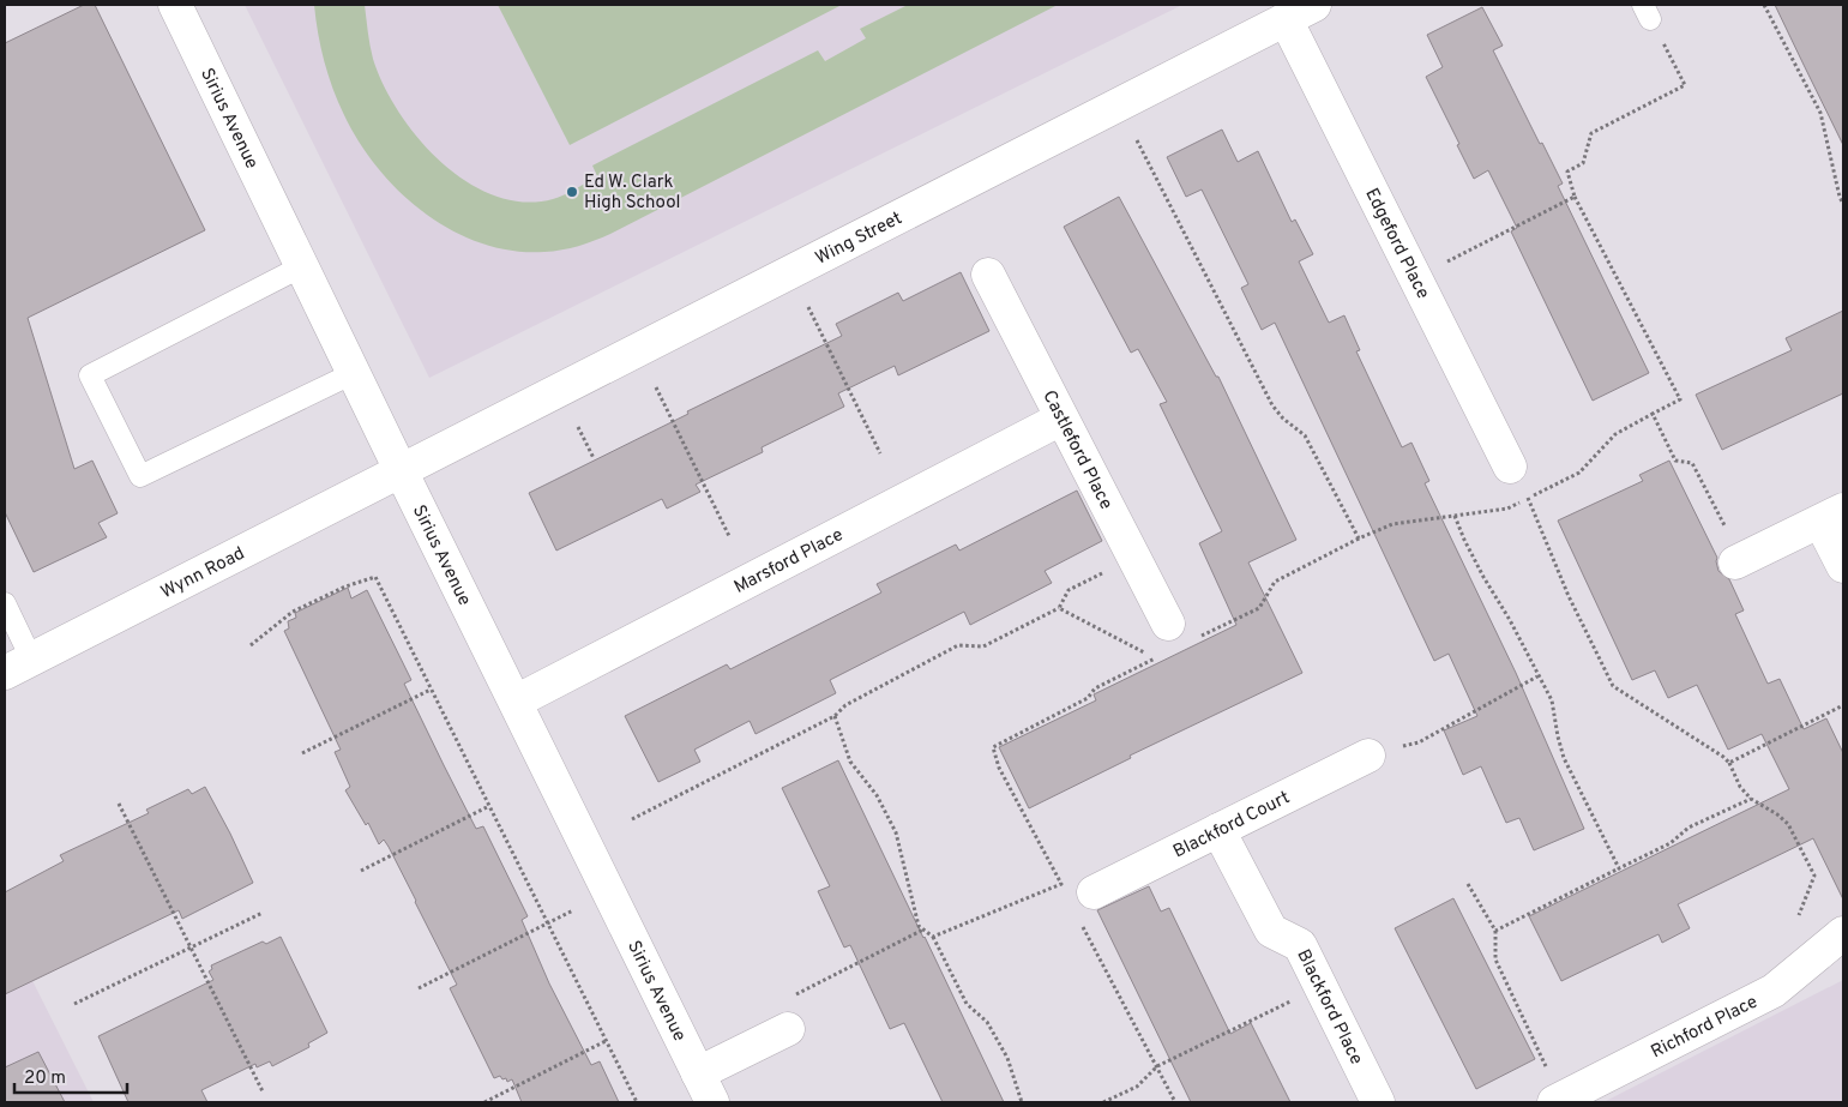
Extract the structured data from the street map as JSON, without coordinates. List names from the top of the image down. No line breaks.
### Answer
{"streets":{"street":["Sirius Avenue","Wing Street","Edgeford Place","Castleford Place","Marsford Place","Wynn Road","Blackford Court","Blackford Place","Richford Place"]},"crossings":[["Sirius Avenue","Wing Street"],["Sirius Avenue","Marsford Place"],["Sirius Avenue","Wynn Road"],["Wing Street","Edgeford Place"],["Wing Street","Wynn Road"],["Castleford Place","Marsford Place"],["Blackford Court","Blackford Place"]],"places":["Ed W. Clark High School"],"scale_bar":"20 m"}
